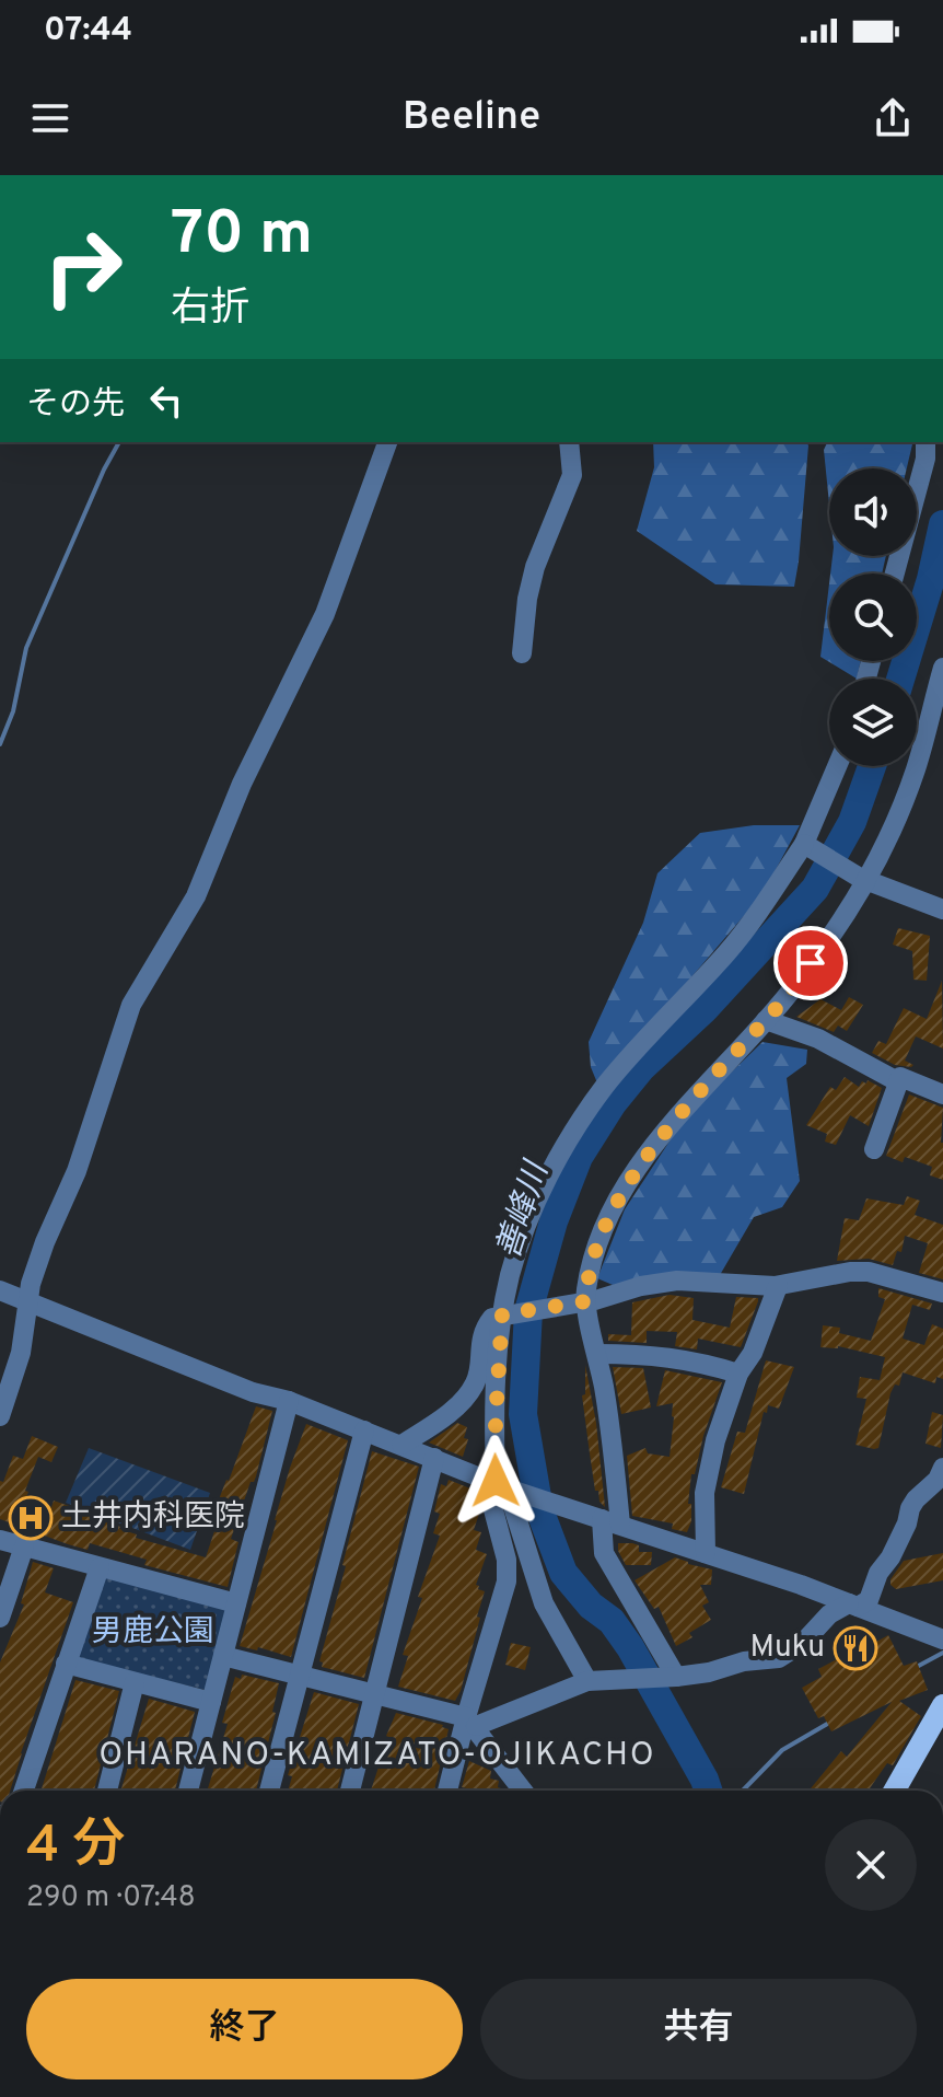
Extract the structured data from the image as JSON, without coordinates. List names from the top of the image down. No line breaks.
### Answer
{"districts":["OHARANO-KAMIZATO-OJIKACHO"],"water":["善峰川"],"parks":["男鹿公園"],"places":{"hospital":["土井内科医院"],"restaurant":["Muku"]},"page":{"status":"07:44","header":"Beeline","turn":["70 m","右折"],"then":"その先","heading":["4 分","290 m · 07:48"],"buttons":["終了","共有"]}}
